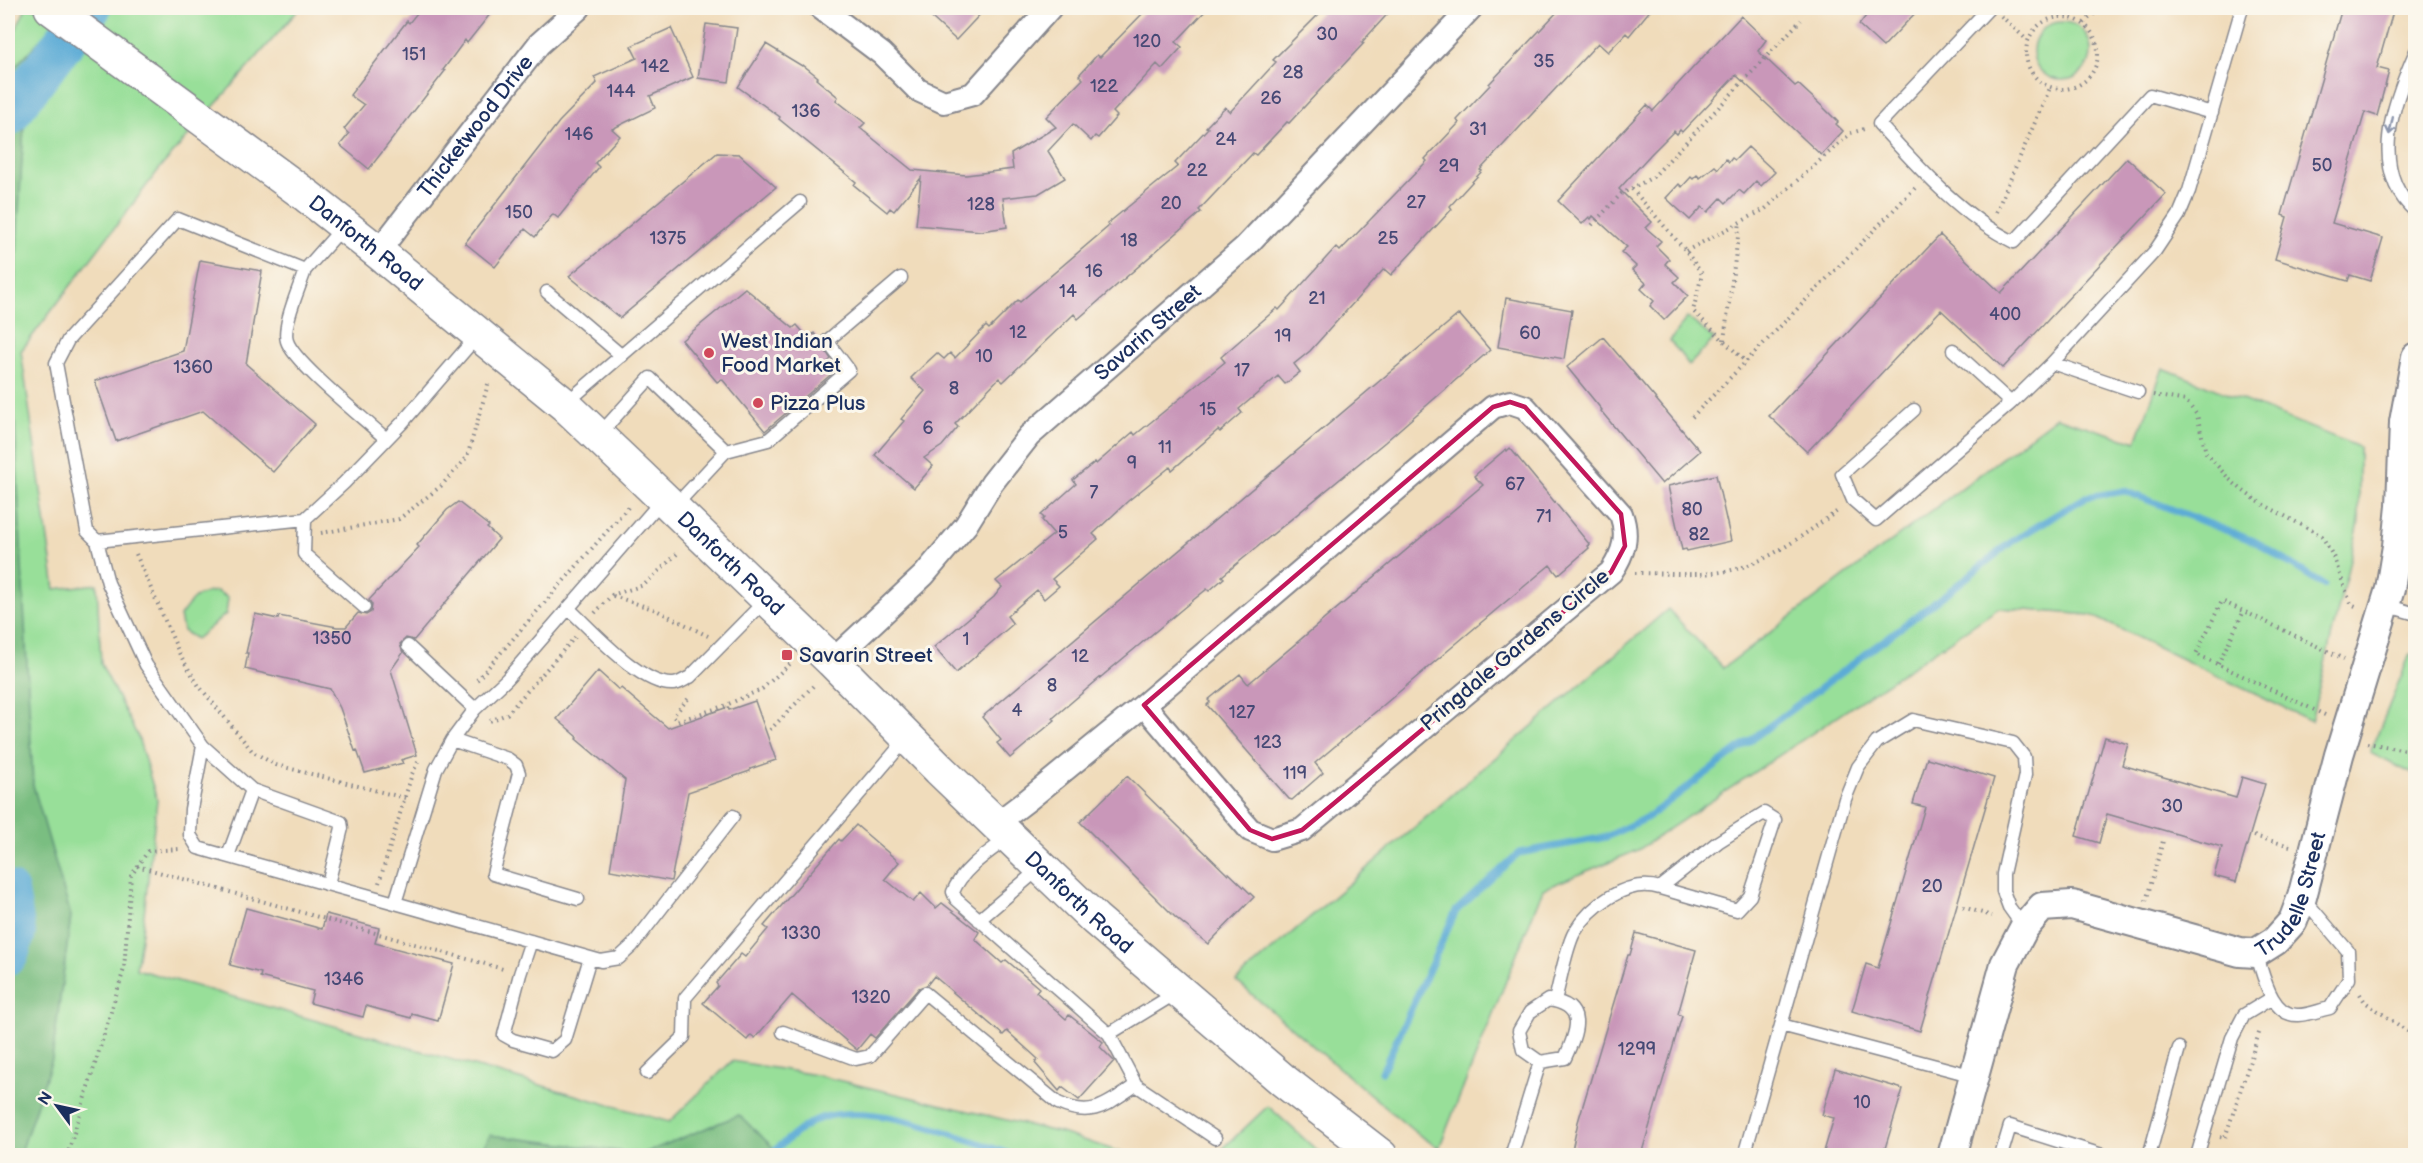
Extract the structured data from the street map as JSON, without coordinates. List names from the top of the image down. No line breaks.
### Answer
{"streets":{"main road":["Danforth Road"],"street":["Thicketwood Drive","Savarin Street","Pringdale Gardens Circle","Trudelle Street"]},"crossings":[["Thicketwood Drive","Danforth Road"],["Danforth Road","Savarin Street"],["Danforth Road","Pringdale Gardens Circle"]],"places":{"other":["West Indian Food Market","Pizza Plus"],"transit":["Savarin Street"]},"house_numbers":["30","120","151","35","142","28","122","144","26","136","31","146","24","50","29","22","27","20","128","150","1375","25","18","16","14","21","400","12","60","19","10","1360","17","8","15","6","11","9","67","7","80","71","5","82","1350","1","12","8","4","127","123","119","30","20","1330","1346","1320","1299","10"],"north":"top left"}
